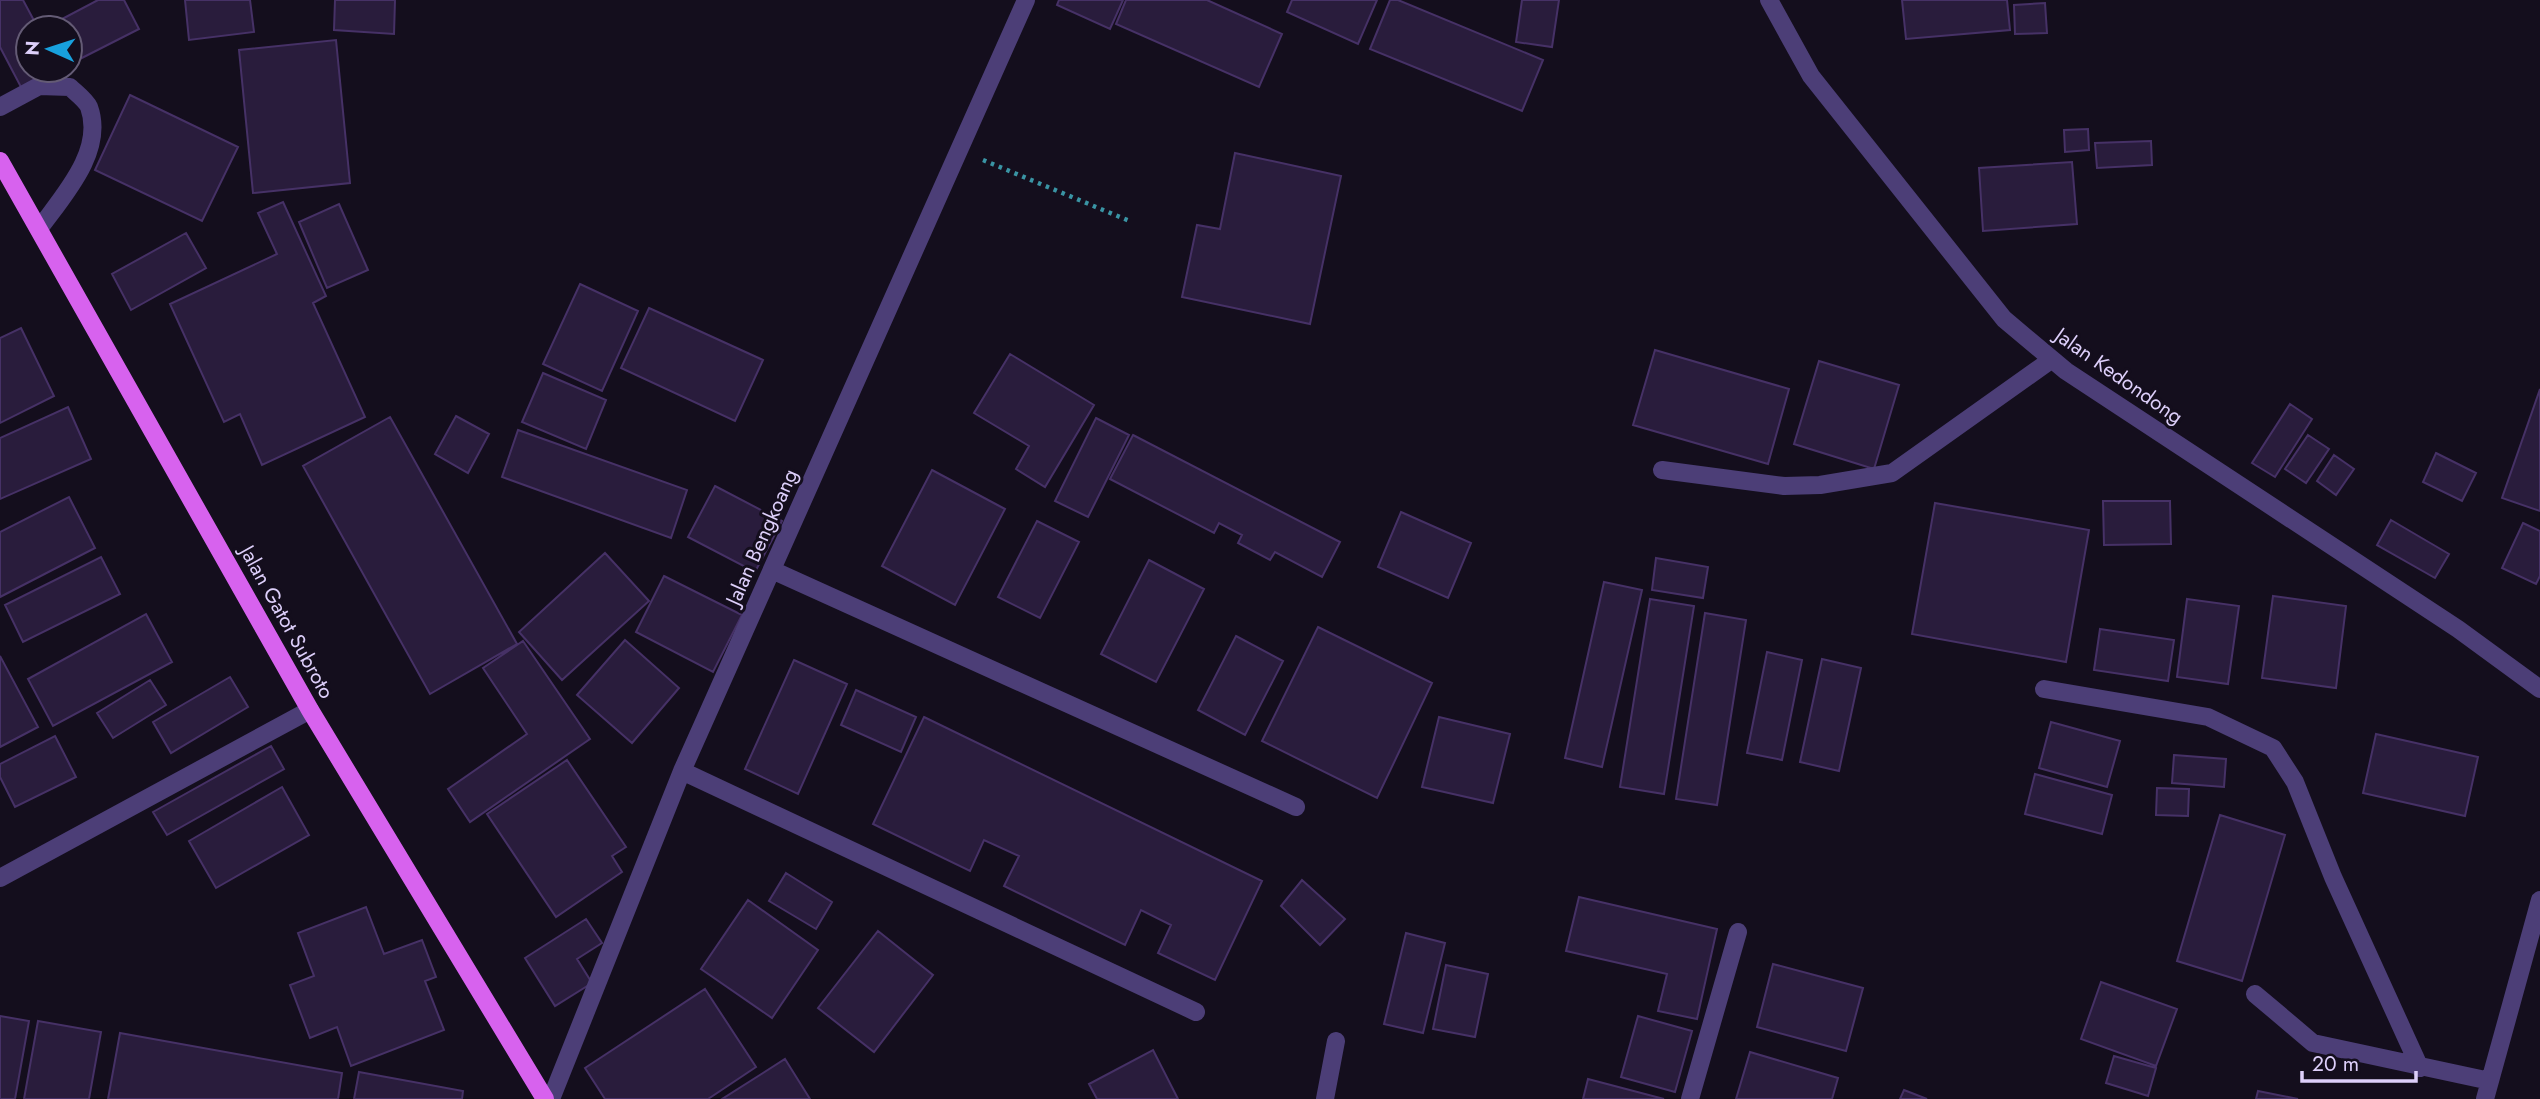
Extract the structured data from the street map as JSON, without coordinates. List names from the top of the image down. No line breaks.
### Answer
{"streets":{"main road":["Jalan Gatot Subroto"],"street":["Jalan Kedondong","Jalan Bengkoang"]},"scale_bar":"20 m","north":"left"}
